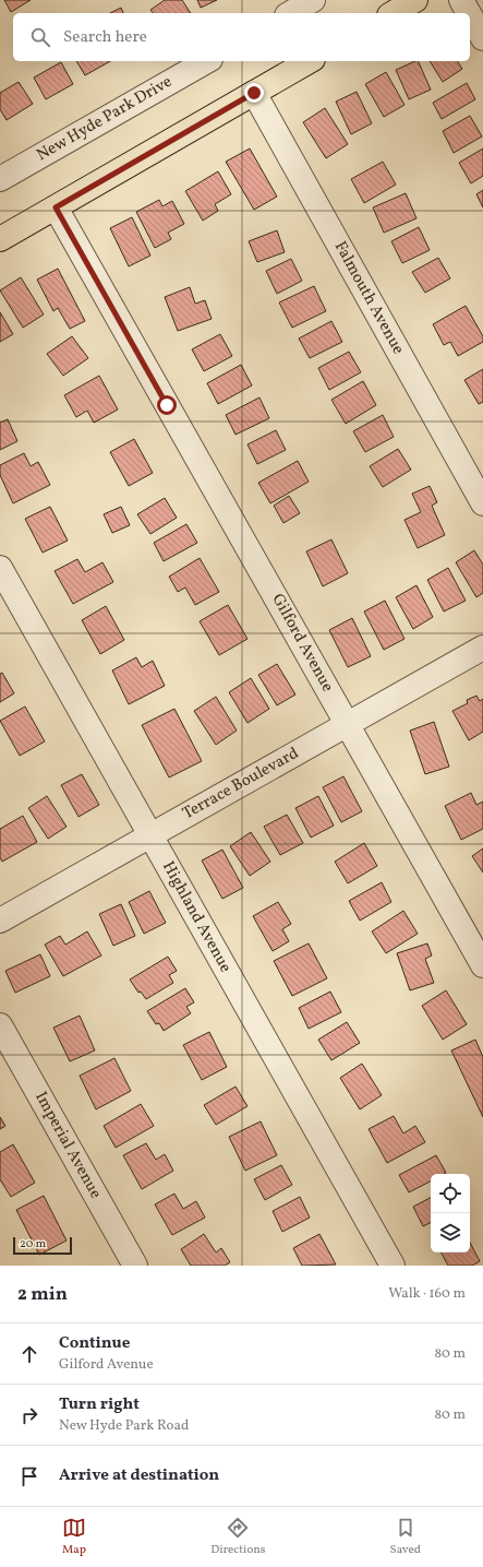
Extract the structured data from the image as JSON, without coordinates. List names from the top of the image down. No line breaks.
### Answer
{"streets":{"street":["New Hyde Park Drive","Falmouth Avenue","Gilford Avenue","Terrace Boulevard","Highland Avenue","Imperial Avenue"]},"crossings":[["Gilford Avenue","Terrace Boulevard"],["Terrace Boulevard","Highland Avenue"]],"scale_bar":"20 m","page":{"search":"Search here","scale":"20 m","heading":["2 min","Walk · 160 m"],"list":[["Continue","Gilford Avenue","80 m"],["Turn right","New Hyde Park Road","80 m"],"Arrive at destination"],"nav":["Map","Directions","Saved"]}}
